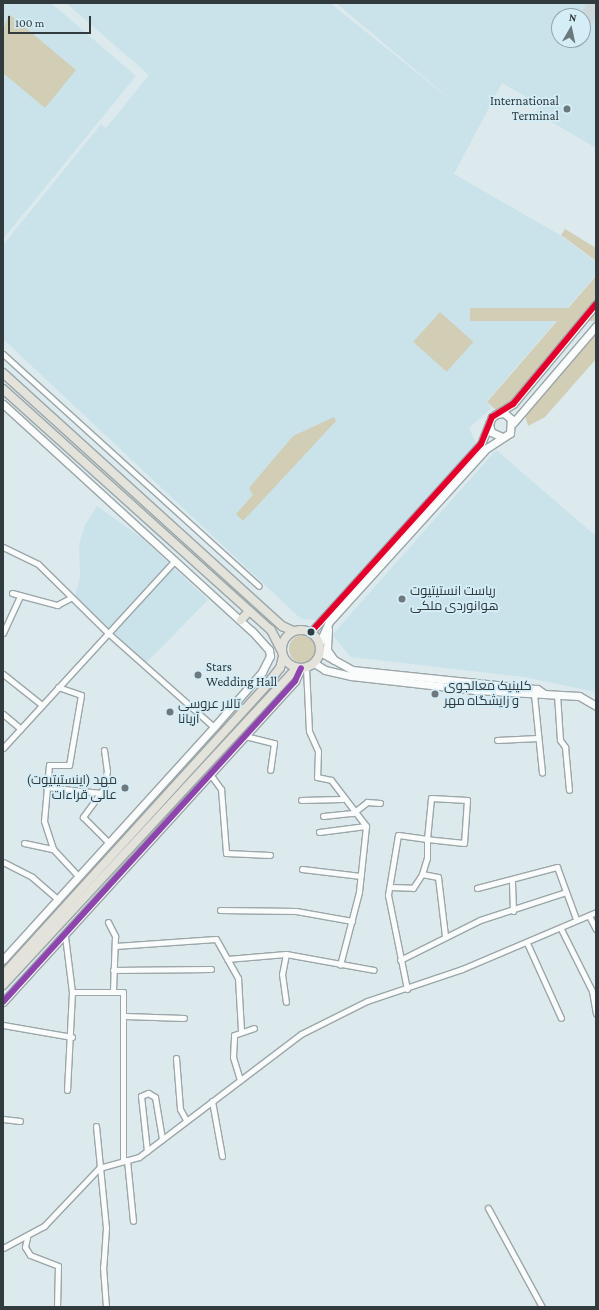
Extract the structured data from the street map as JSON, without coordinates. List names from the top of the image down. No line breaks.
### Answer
{"places":["International Terminal","ریاست انستیتیوت هوانوردی ملکی","Stars Wedding Hall","کلینیک معالجوی و زایشگاه مهر","تالار عروسی آریانا","مهد (اینستیتیوت) عالی قراءات"],"scale_bar":"100 m","north":"top"}
